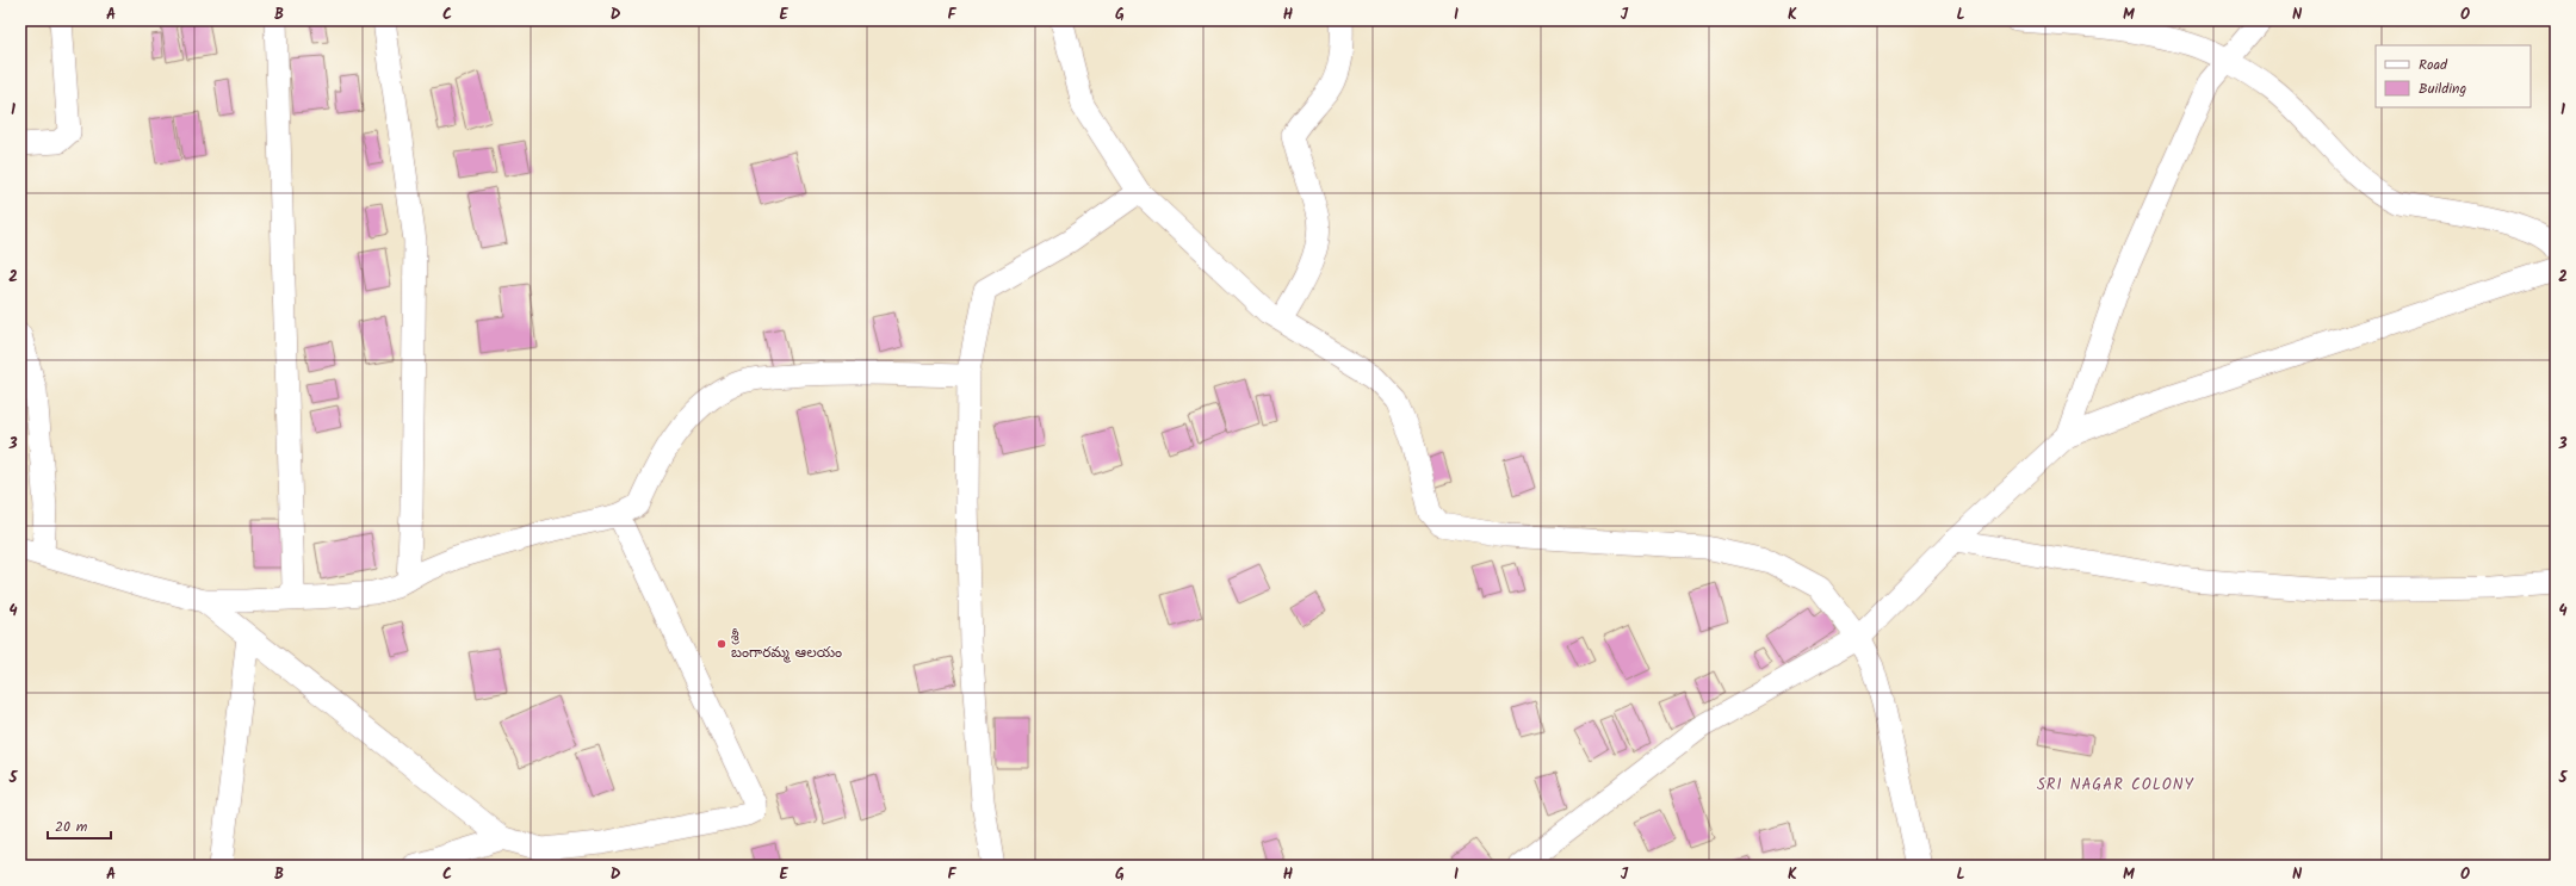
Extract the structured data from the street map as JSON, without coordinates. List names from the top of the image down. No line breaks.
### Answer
{"districts":["SRI NAGAR COLONY"],"places":["శ్రీ బంగారమ్మ ఆలయం"],"legend":["Road","Building"],"scale_bar":"20 m","grid":{"columns":["A","B","C","D","E","F","G","H","I","J","K","L","M","N","O"],"rows":["1","2","3","4","5"]}}
